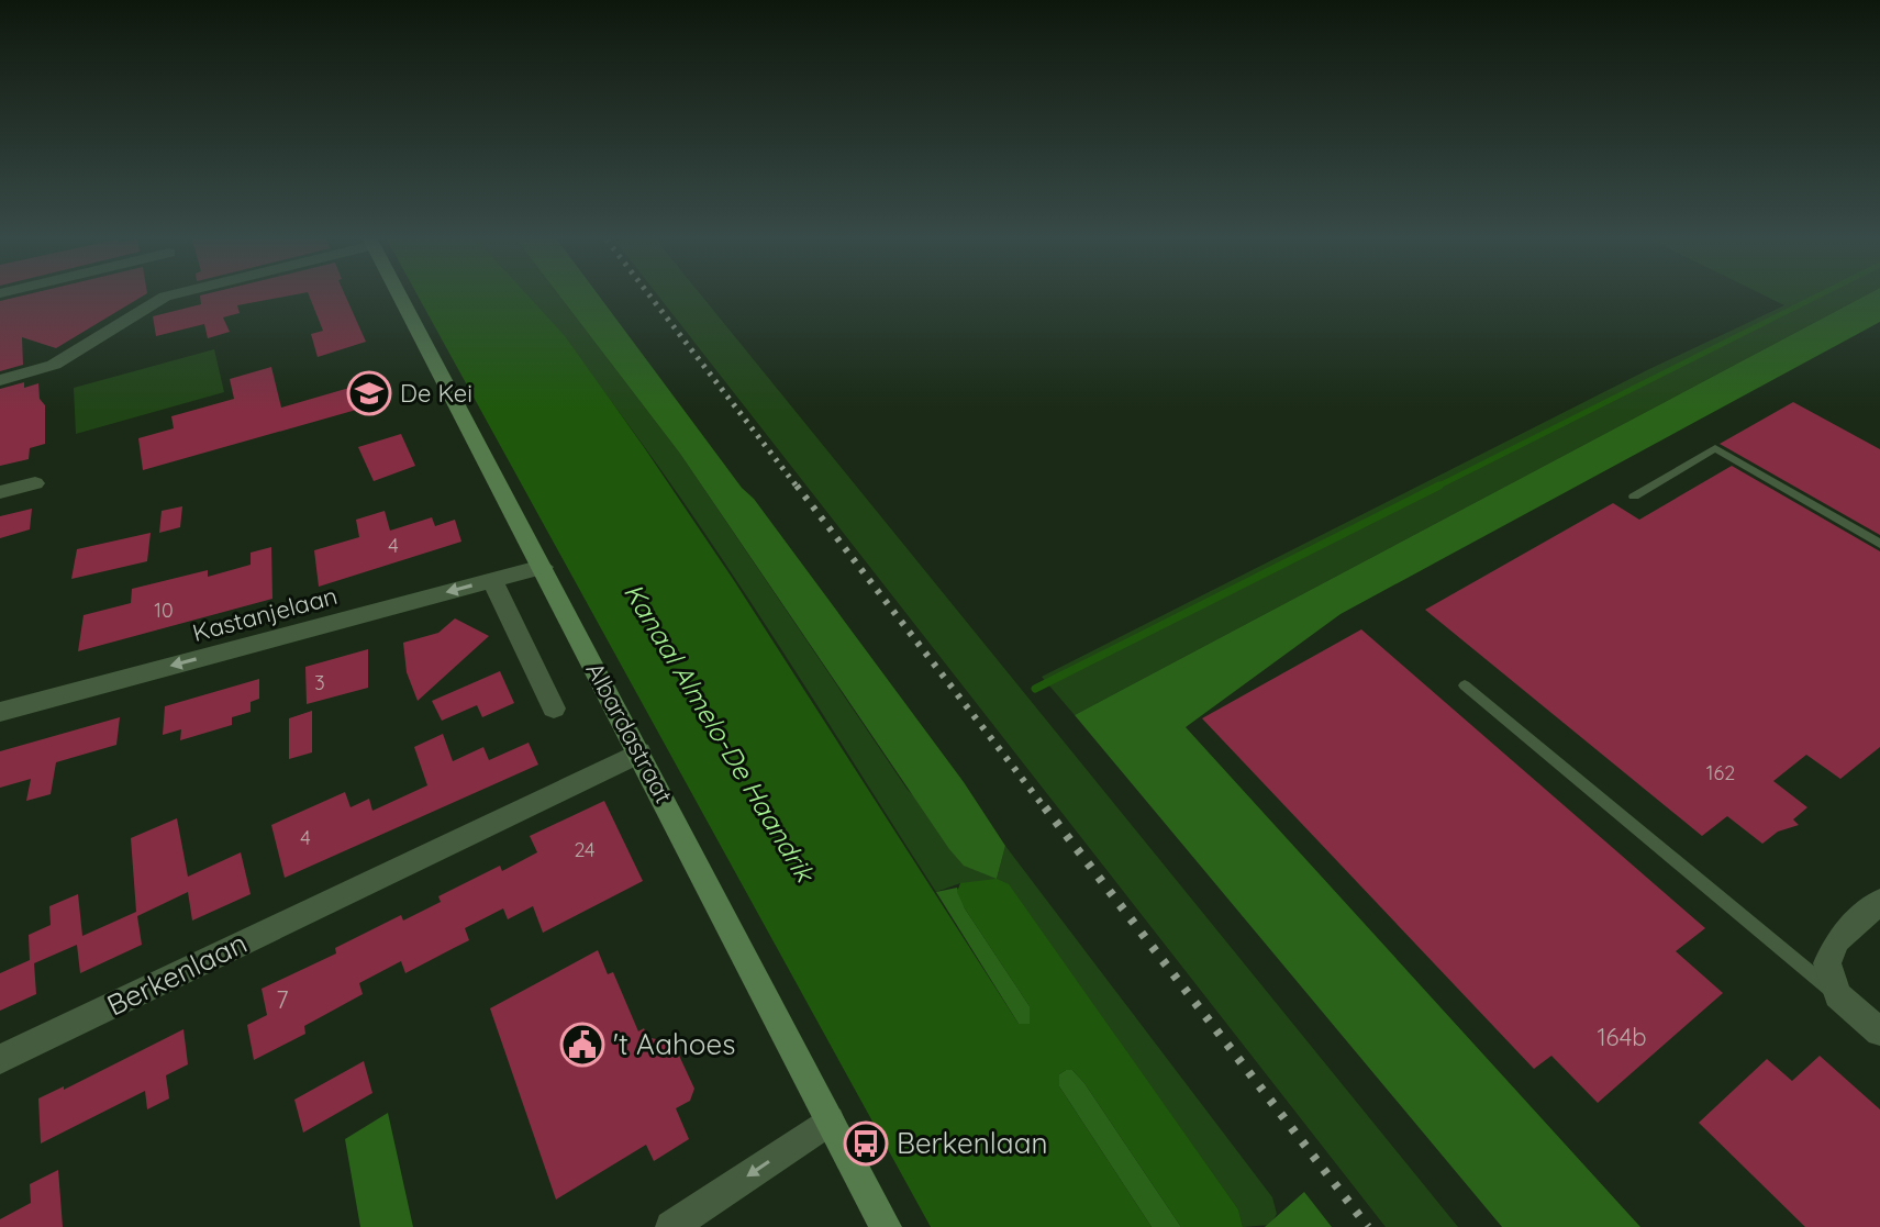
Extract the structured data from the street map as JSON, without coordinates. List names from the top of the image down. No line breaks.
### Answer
{"streets":{"street":["Kastanjelaan","Albardastraat","Berkenlaan"]},"crossings":[["Kastanjelaan","Albardastraat"],["Albardastraat","Berkenlaan"]],"one_way":["Kastanjelaan"],"water":["Kanaal Almelo-De Haandrik"],"places":{"school or university":["De Kei"],"public building":["'t Aahoes"],"bus stop":["Berkenlaan"]},"house_numbers":["4","10","3","162","4","24","7","164b"]}
